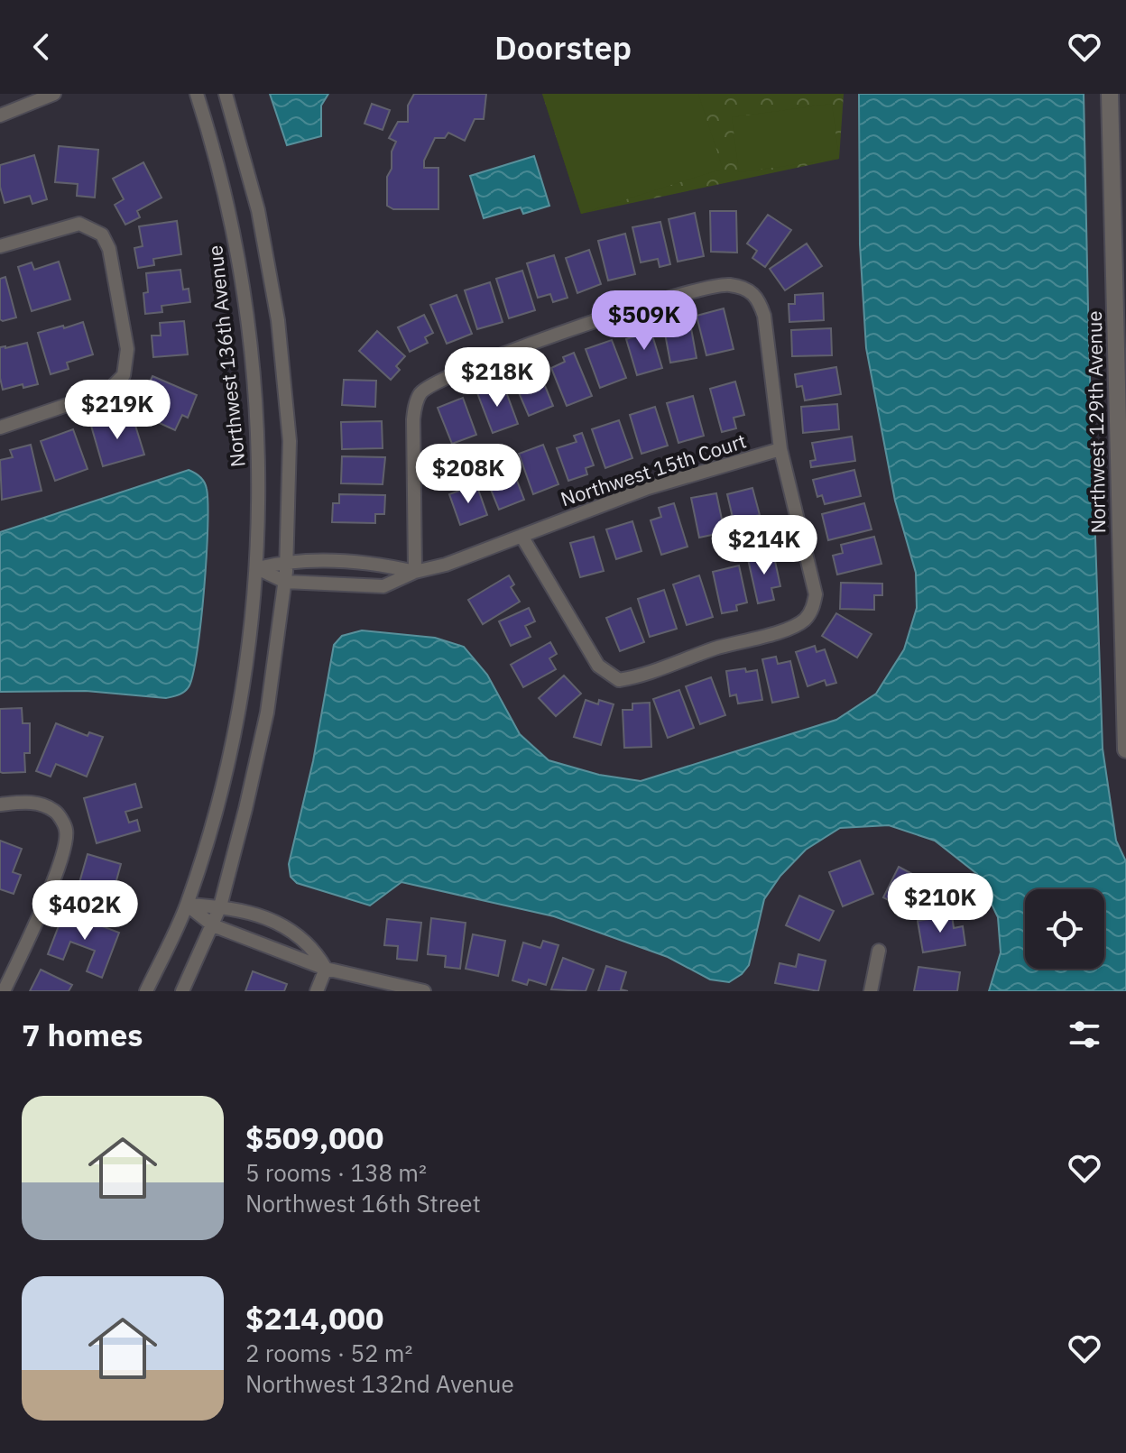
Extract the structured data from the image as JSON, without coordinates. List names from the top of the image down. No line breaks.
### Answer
{"streets":{"street":["Northwest 136th Avenue","Northwest 129th Avenue","Northwest 15th Court"]},"crossings":[["Northwest 136th Avenue","Northwest 15th Court"]],"page":{"header":"Doorstep","price":["$509K","$218K","$219K","$208K","$214K","$210K","$402K"],"heading":"7 homes","list":[{"name":"$509,000","note":"5 rooms · 138 m² · Northwest 16th Street"},{"name":"$214,000","note":"2 rooms · 52 m² · Northwest 132nd Avenue"}]}}
